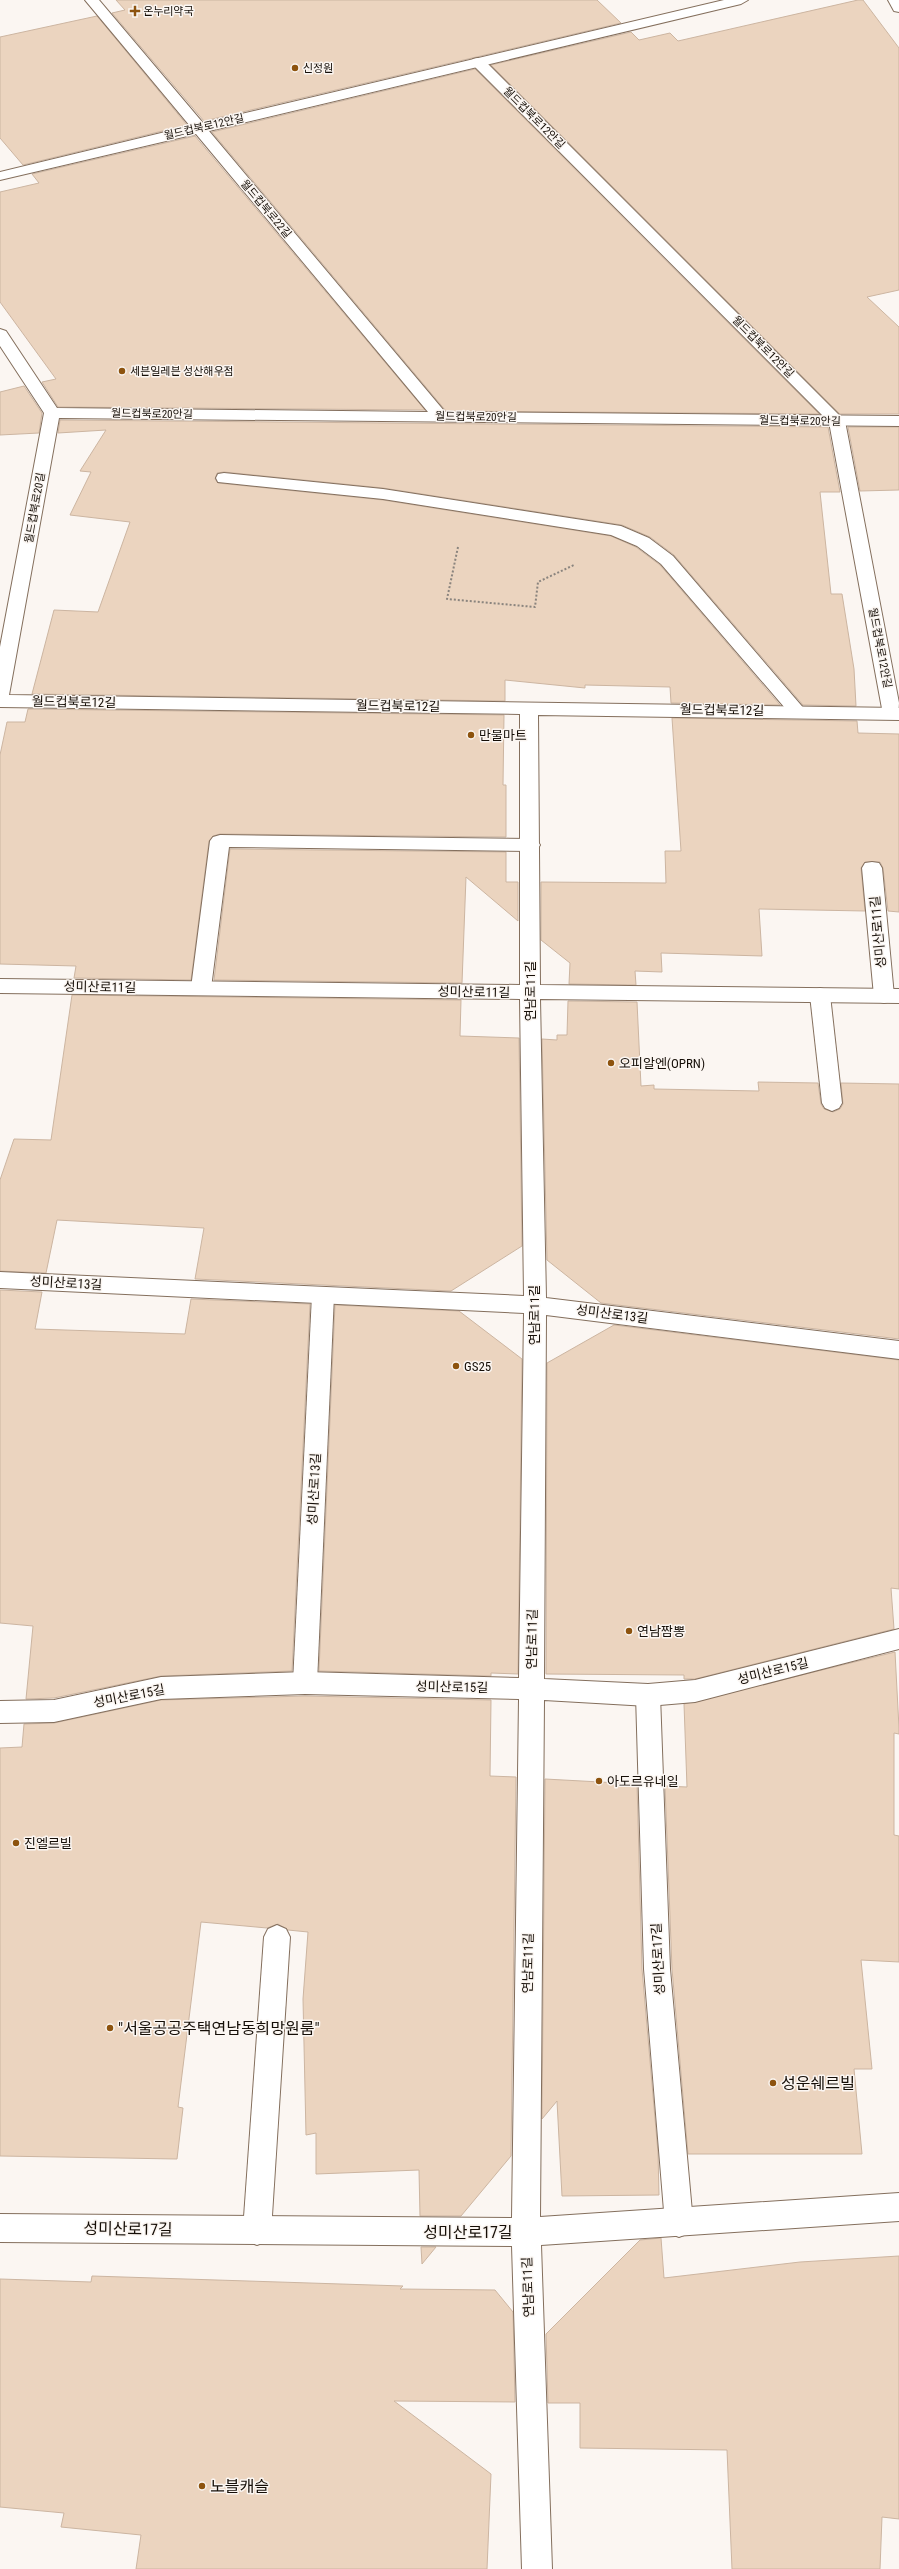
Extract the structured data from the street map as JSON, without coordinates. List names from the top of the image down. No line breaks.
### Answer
{"streets":{"street":["월드컵북로12안길","월드컵북로22길","월드컵북로20안길","월드컵북로20길","월드컵북로12길","성미산로11길","연남로11길","성미산로13길","성미산로15길","성미산로17길"]},"crossings":[["월드컵북로12안길","월드컵북로22길"],["월드컵북로12안길","월드컵북로20안길"],["월드컵북로12안길","월드컵북로12길"],["월드컵북로22길","월드컵북로20안길"],["월드컵북로20안길","월드컵북로20길"],["월드컵북로12길","연남로11길"],["성미산로11길","연남로11길"],["연남로11길","성미산로13길"],["연남로11길","성미산로15길"],["연남로11길","성미산로17길"],["성미산로13길","성미산로15길"],["성미산로15길","성미산로17길"]],"places":{"health":["온누리약국"],"other":["신정원","세븐일레븐 성산해우점","만물마트","오피알엔(OPRN)","GS25","연남짬뽕","아도르유네일","진엘르빌","\"서울공공주택연남동희망원룸\"","성운쉐르빌","노블캐슬"]}}
